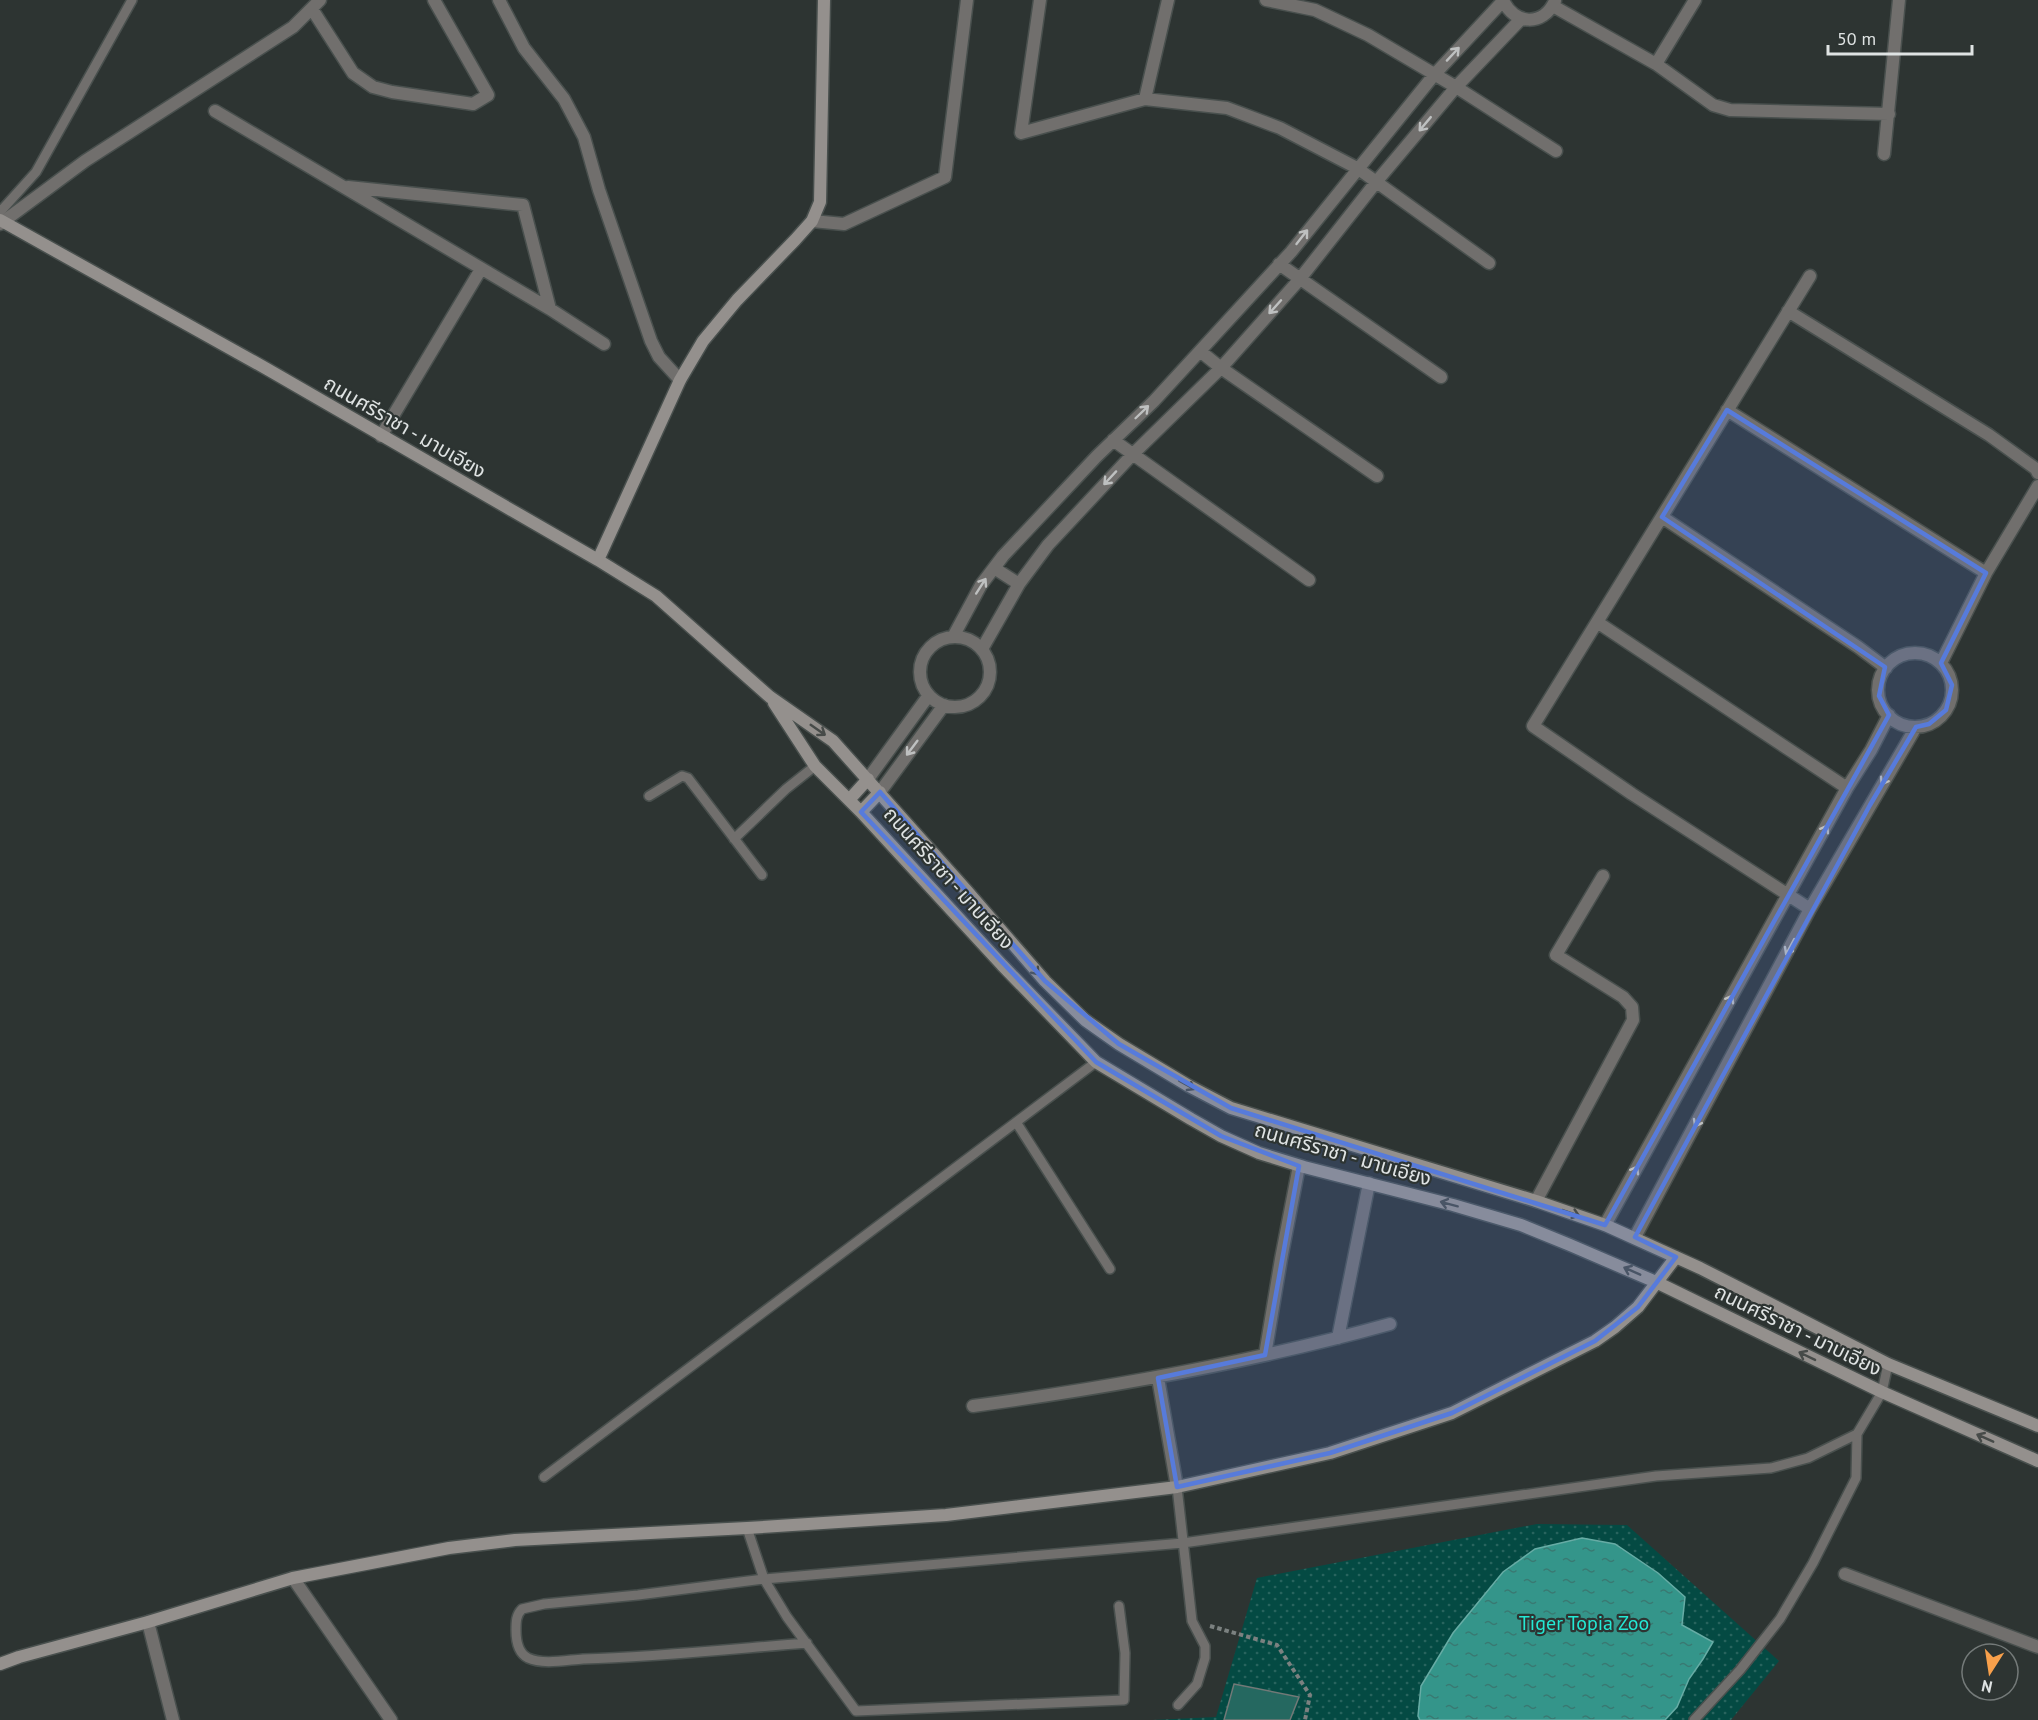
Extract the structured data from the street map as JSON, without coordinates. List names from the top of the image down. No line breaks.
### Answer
{"streets":{"main road":["ถนนศรีราชา - มาบเอียง"]},"parks":["Tiger Topia Zoo"],"scale_bar":"50 m","north":"bottom"}
